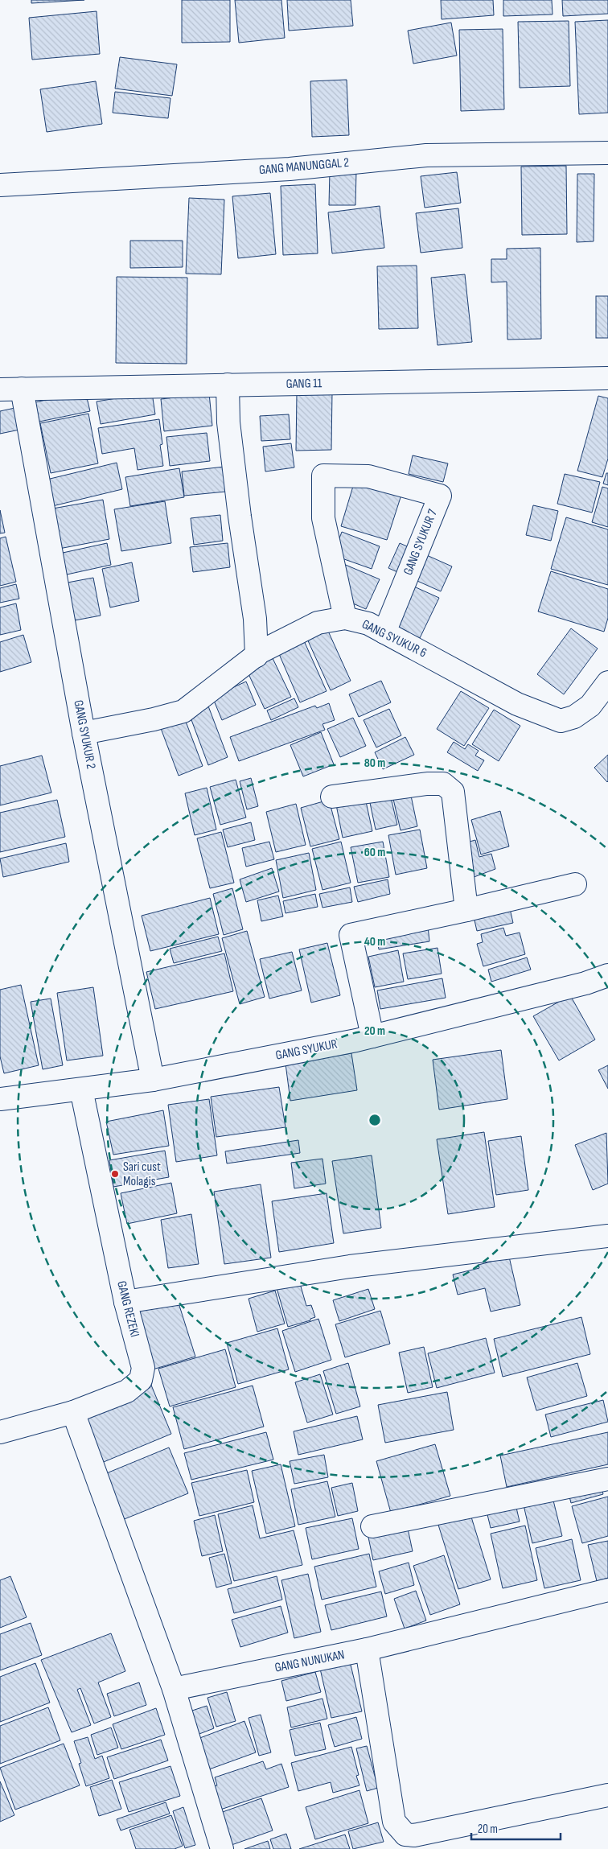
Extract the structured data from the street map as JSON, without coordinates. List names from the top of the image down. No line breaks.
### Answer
{"streets":{"street":["GANG MANUNGGAL 2","GANG 11","GANG SYUKUR 7","GANG SYUKUR 6","GANG SYUKUR 2","GANG SYUKUR","GANG REZEKI","GANG NUNUKAN"]},"crossings":[["GANG 11","GANG SYUKUR 2"],["GANG SYUKUR 7","GANG SYUKUR 6"],["GANG SYUKUR 6","GANG SYUKUR 2"],["GANG SYUKUR 2","GANG SYUKUR"],["GANG SYUKUR","GANG REZEKI"]],"places":["Sari cust Molagis"],"scale_bar":"20 m","rings":["80 m","60 m","40 m","20 m"]}
